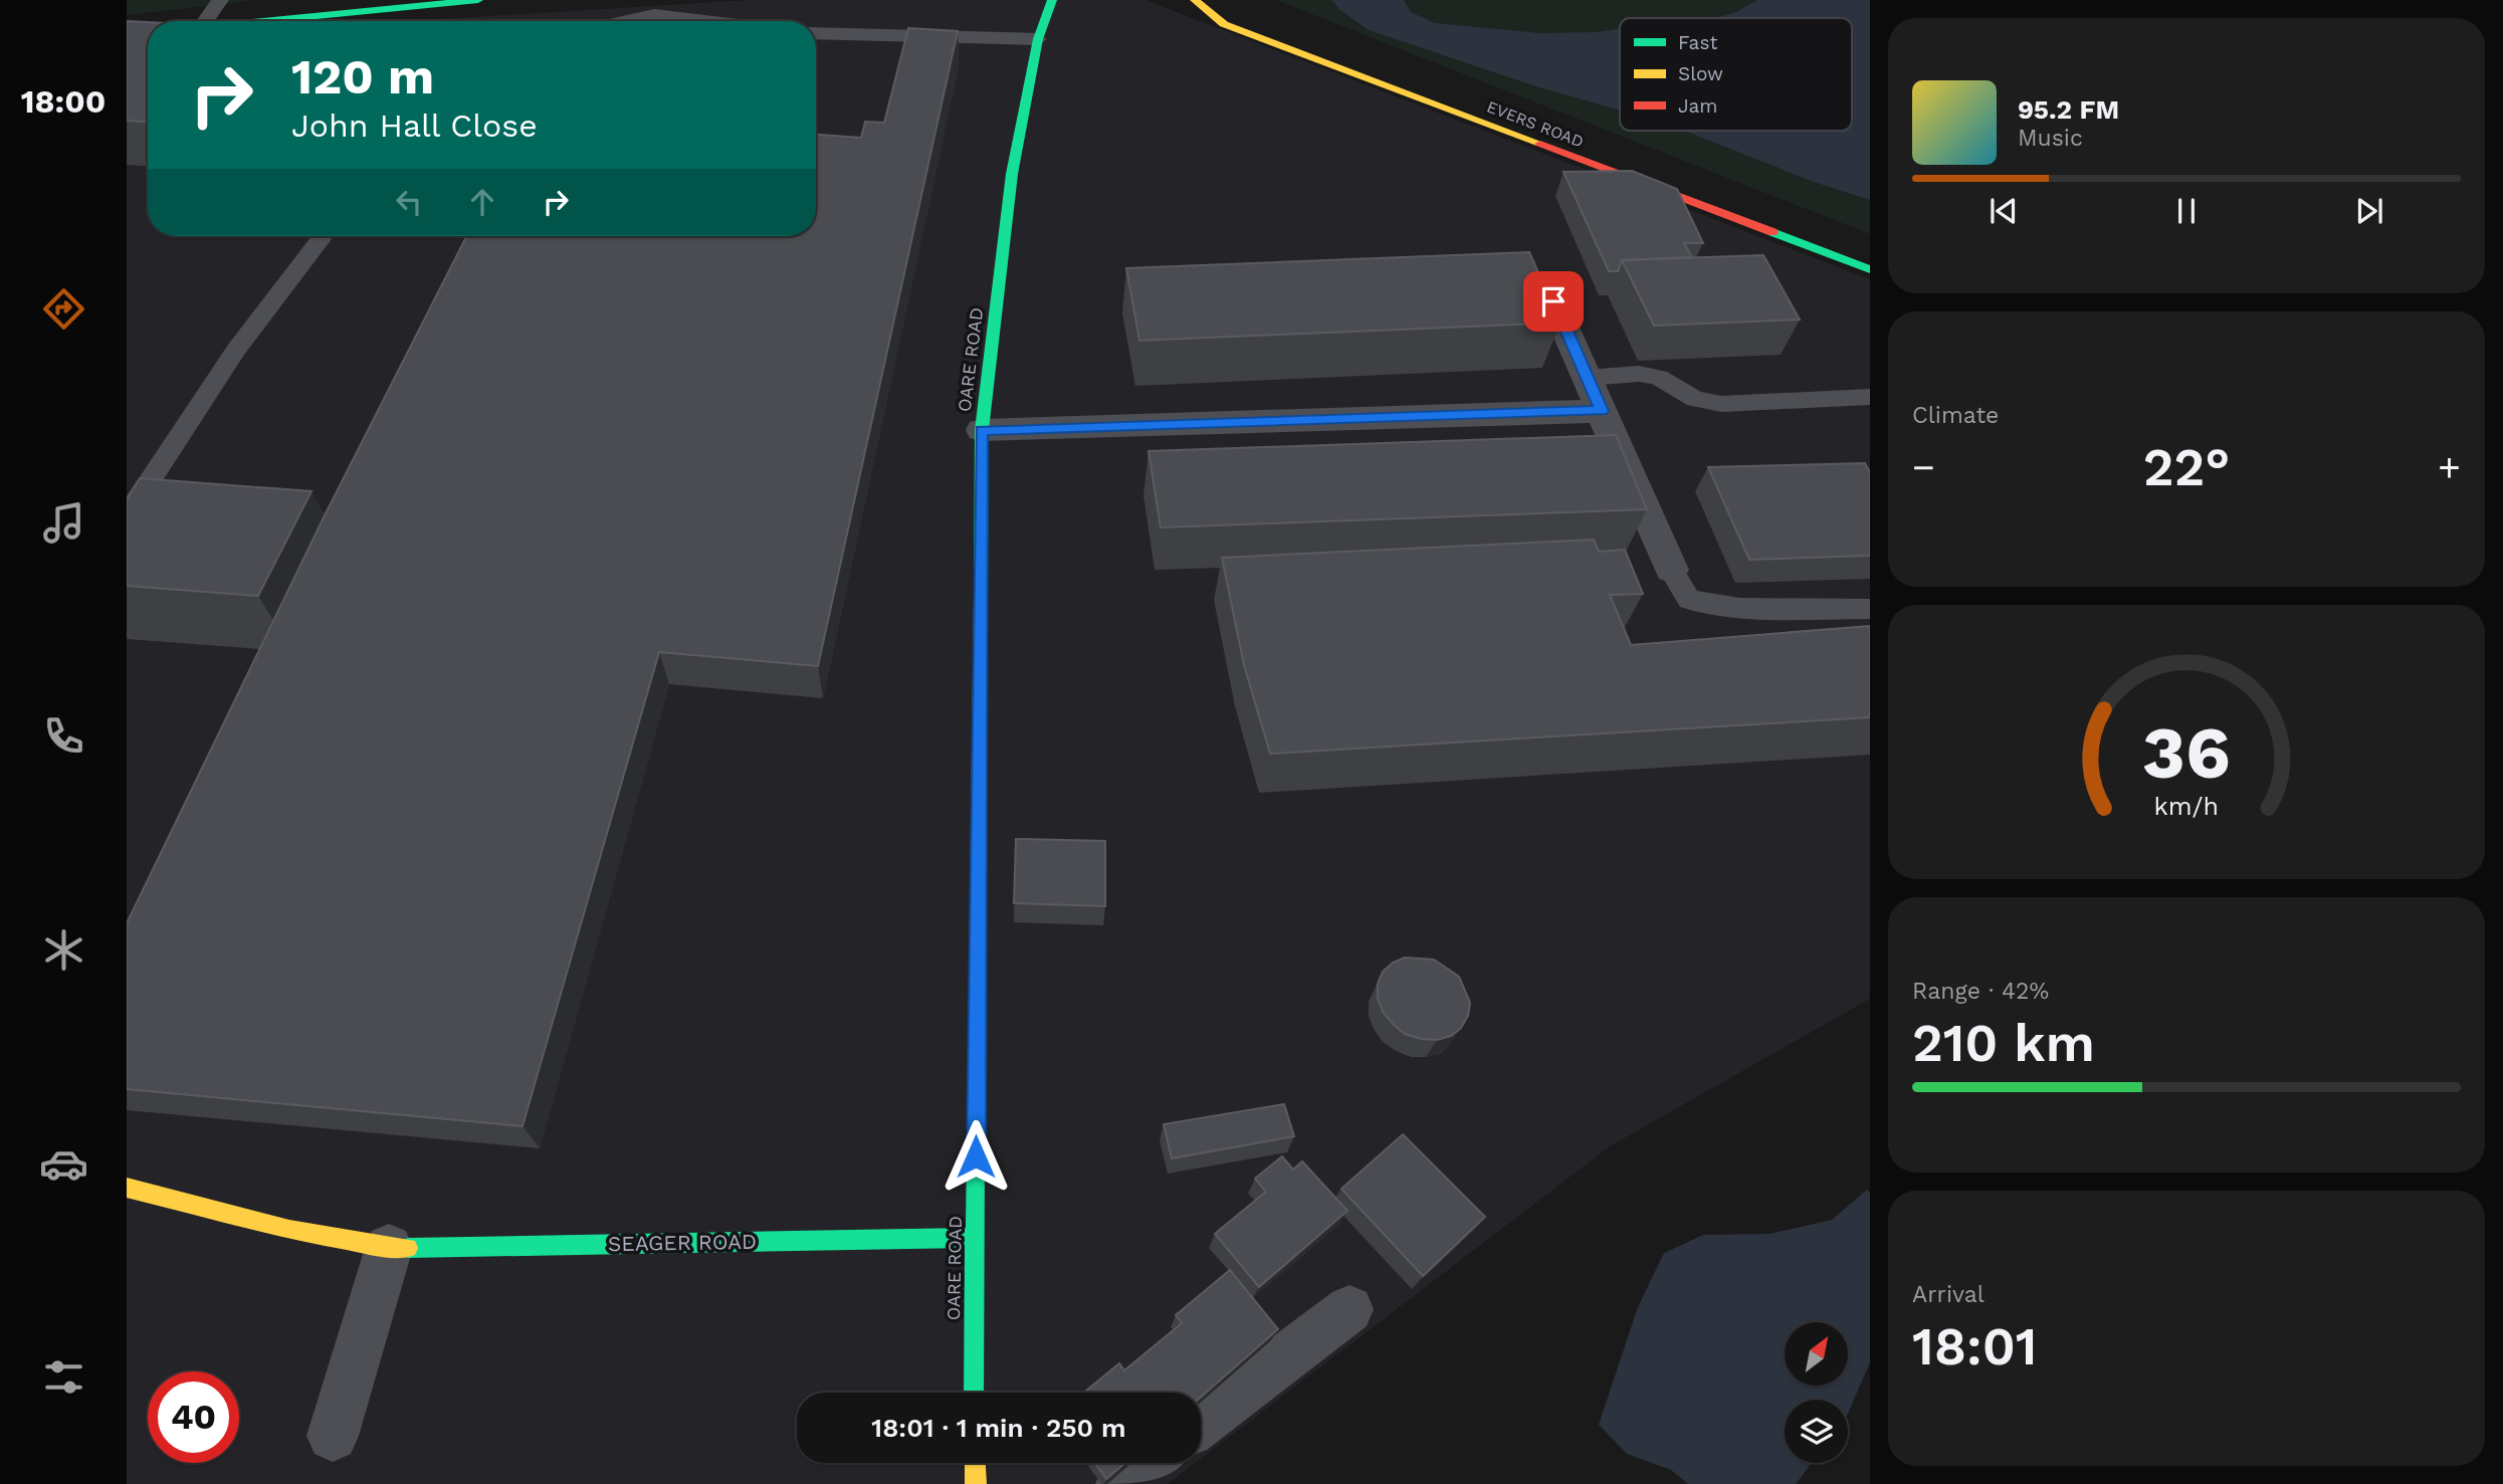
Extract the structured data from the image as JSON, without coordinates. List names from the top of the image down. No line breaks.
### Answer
{"streets":{"street":["EVERS ROAD","OARE ROAD","SEAGER ROAD"]},"crossings":[["OARE ROAD","SEAGER ROAD"]],"legend":["Fast","Slow","Jam"],"north":"top right","page":{"tabs":"18:00","turn":["120 m","John Hall Close"],"song":["95.2 FM","Music"],"tile":["Climate",["Range · 42%","210 km"],["Arrival","18:01"]],"heat":["−","22°","+"],"limit":"40","trip":"18:01 · 1 min · 250 m","gauge":["36","km/h"]}}
